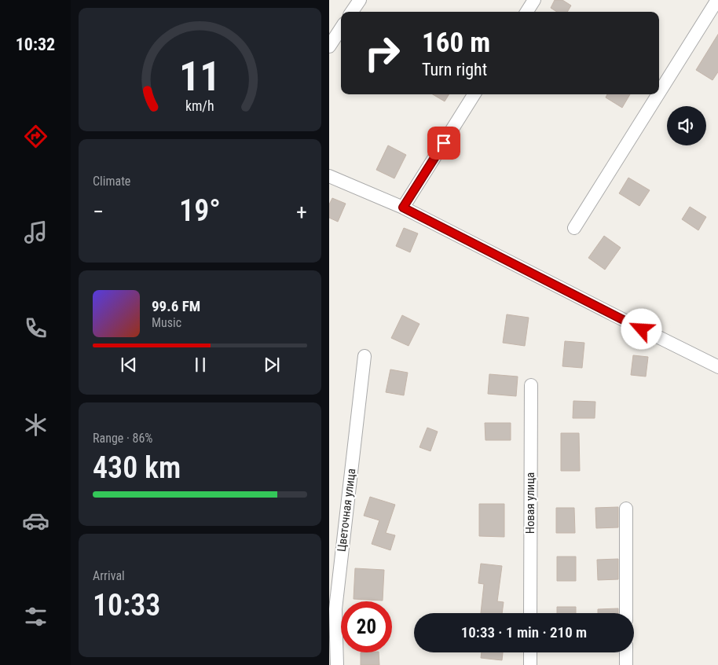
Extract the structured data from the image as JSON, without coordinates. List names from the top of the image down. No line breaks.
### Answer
{"streets":{"street":["Новая улица","Цветочная улица"]},"page":{"tabs":"10:32","turn":["160 m","Turn right"],"tile":["Climate",["Range · 86%","430 km"],["Arrival","10:33"]],"heat":["−","19°","+"],"song":["99.6 FM","Music"],"limit":"20","trip":"10:33 · 1 min · 210 m","gauge":["11","km/h"]}}
